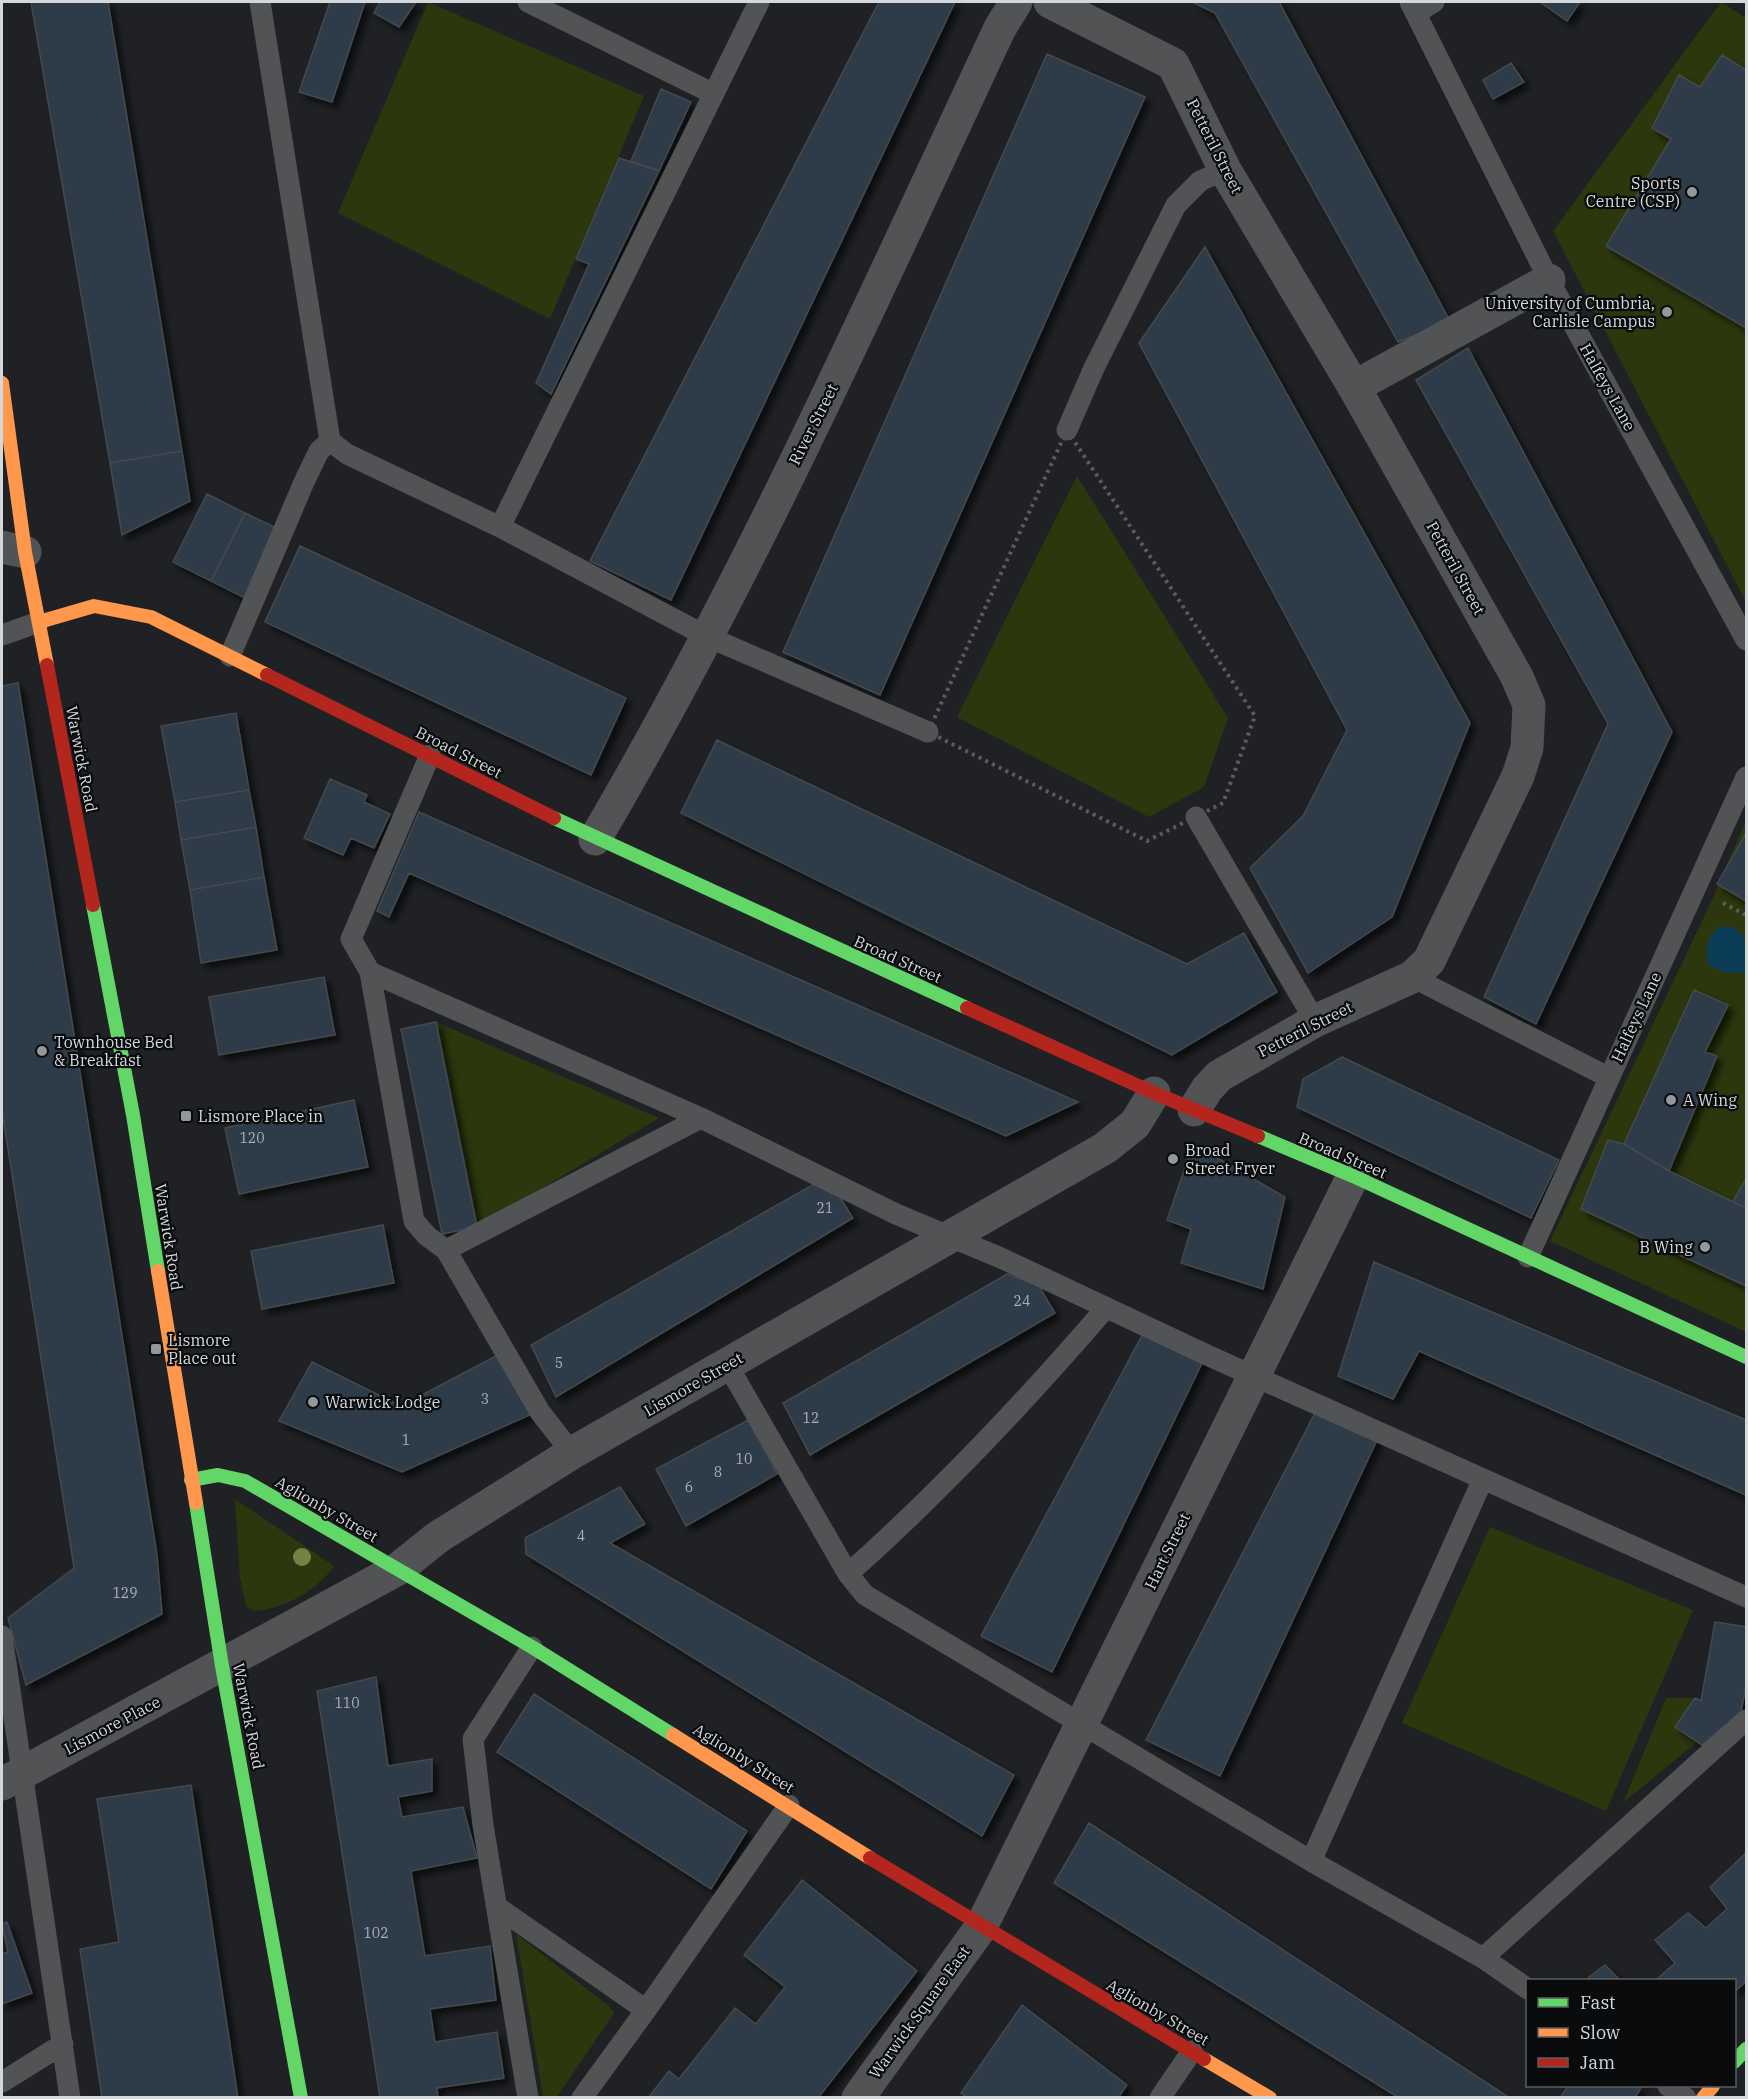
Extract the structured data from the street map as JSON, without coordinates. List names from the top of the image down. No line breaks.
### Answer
{"streets":{"street":["Petteril Street","River Street","Broad Street","Warwick Road","Lismore Street","Aglionby Street","Hart Street","Lismore Place","Warwick Square East"],"lane":["Halfeys Lane"]},"crossings":[["Petteril Street","Broad Street"],["Halfeys Lane","Broad Street"],["River Street","Broad Street"],["Broad Street","Warwick Road"],["Broad Street","Lismore Street"],["Broad Street","Hart Street"],["Warwick Road","Lismore Street"],["Warwick Road","Aglionby Street"],["Warwick Road","Lismore Place"],["Lismore Street","Aglionby Street"],["Lismore Street","Lismore Place"],["Aglionby Street","Hart Street"],["Aglionby Street","Warwick Square East"],["Hart Street","Warwick Square East"]],"places":{"other":["Sports Centre (CSP)","University of Cumbria, Carlisle Campus","Townhouse Bed & Breakfast","A Wing","Broad Street Fryer","B Wing","Warwick Lodge"],"transit":["Lismore Place in","Lismore Place out"]},"house_numbers":["120","21","24","5","3","12","1","10","8","6","4","129","110","102"],"legend":["Fast","Slow","Jam"]}
